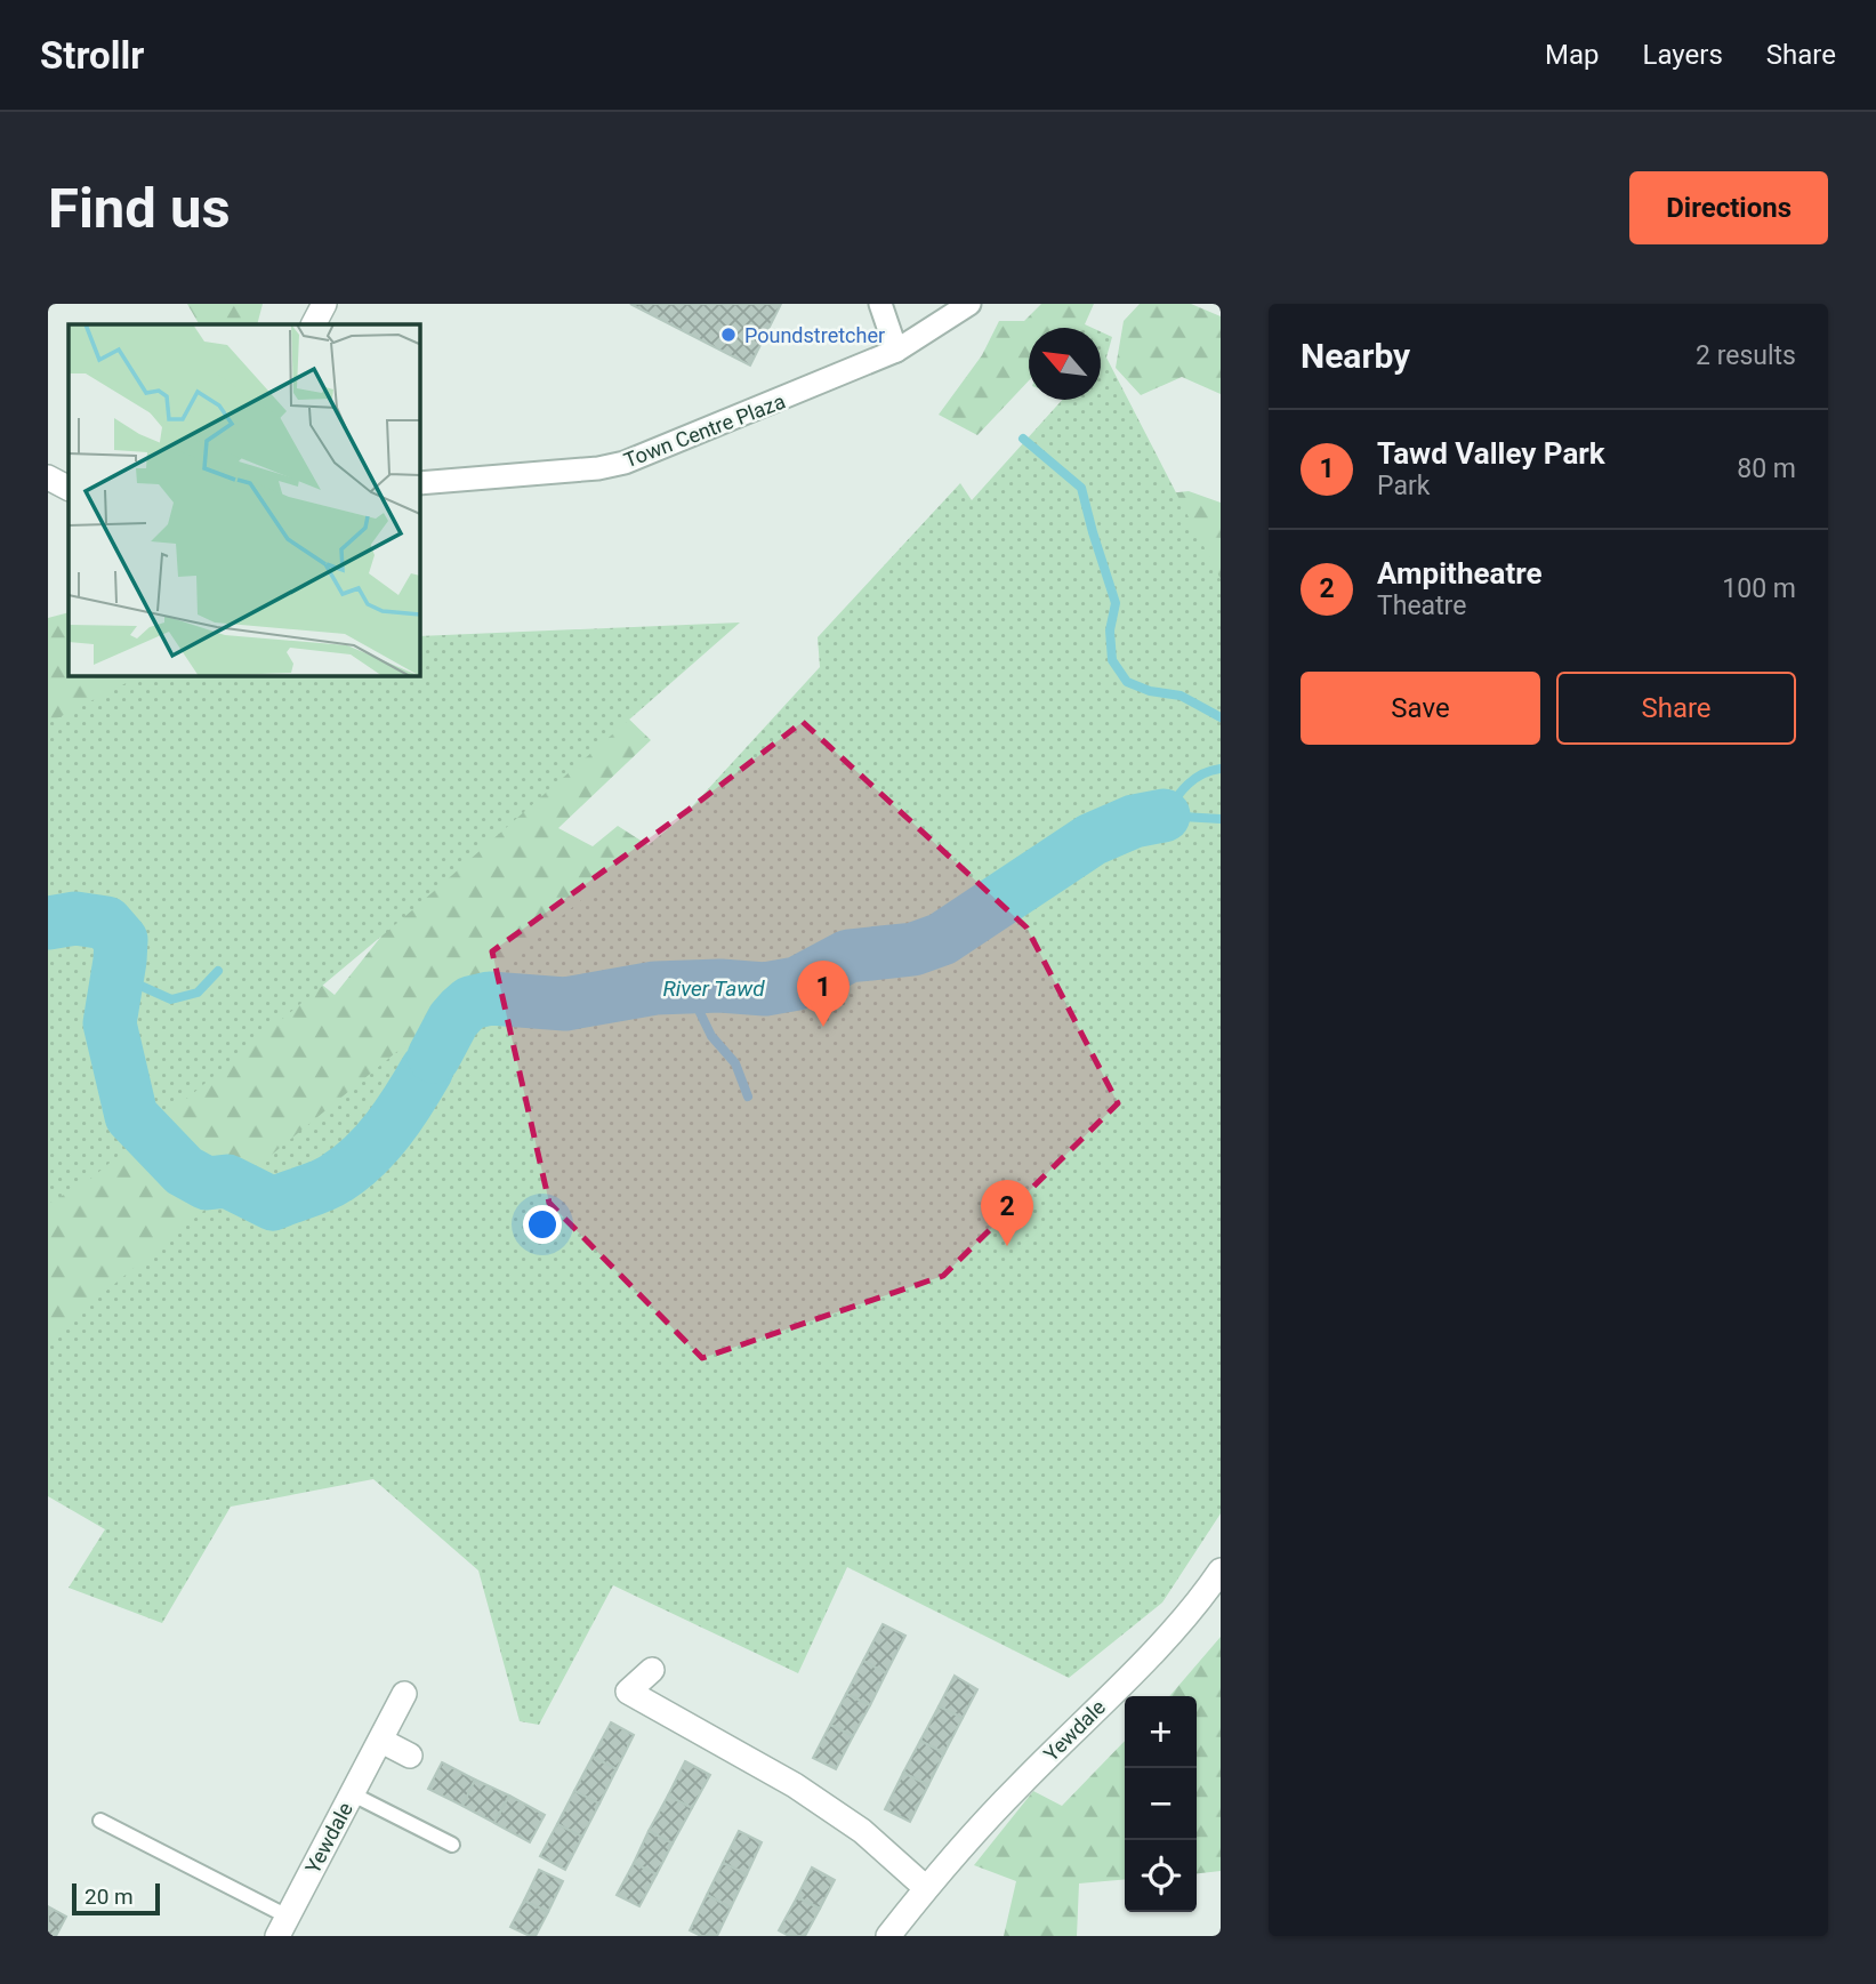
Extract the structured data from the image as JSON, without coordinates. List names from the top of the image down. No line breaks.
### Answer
{"streets":{"street":["Town Centre Plaza","Yewdale"]},"water":["River Tawd"],"places":["Poundstretcher"],"scale_bar":"20 m","north":"top left","page":{"header":"Strollr","nav":["Map","Layers","Share"],"buttons":["Directions",["Save","Share"]],"title":"Find us","heading":["Nearby","2 results"],"list":[{"mark":"1","name":"Tawd Valley Park","note":"Park","value":"80 m"},{"mark":"2","name":"Ampitheatre","note":"Theatre","value":"100 m"}],"pins":["1","2"],"map_buttons":["+","−"],"scale":"20 m"}}
